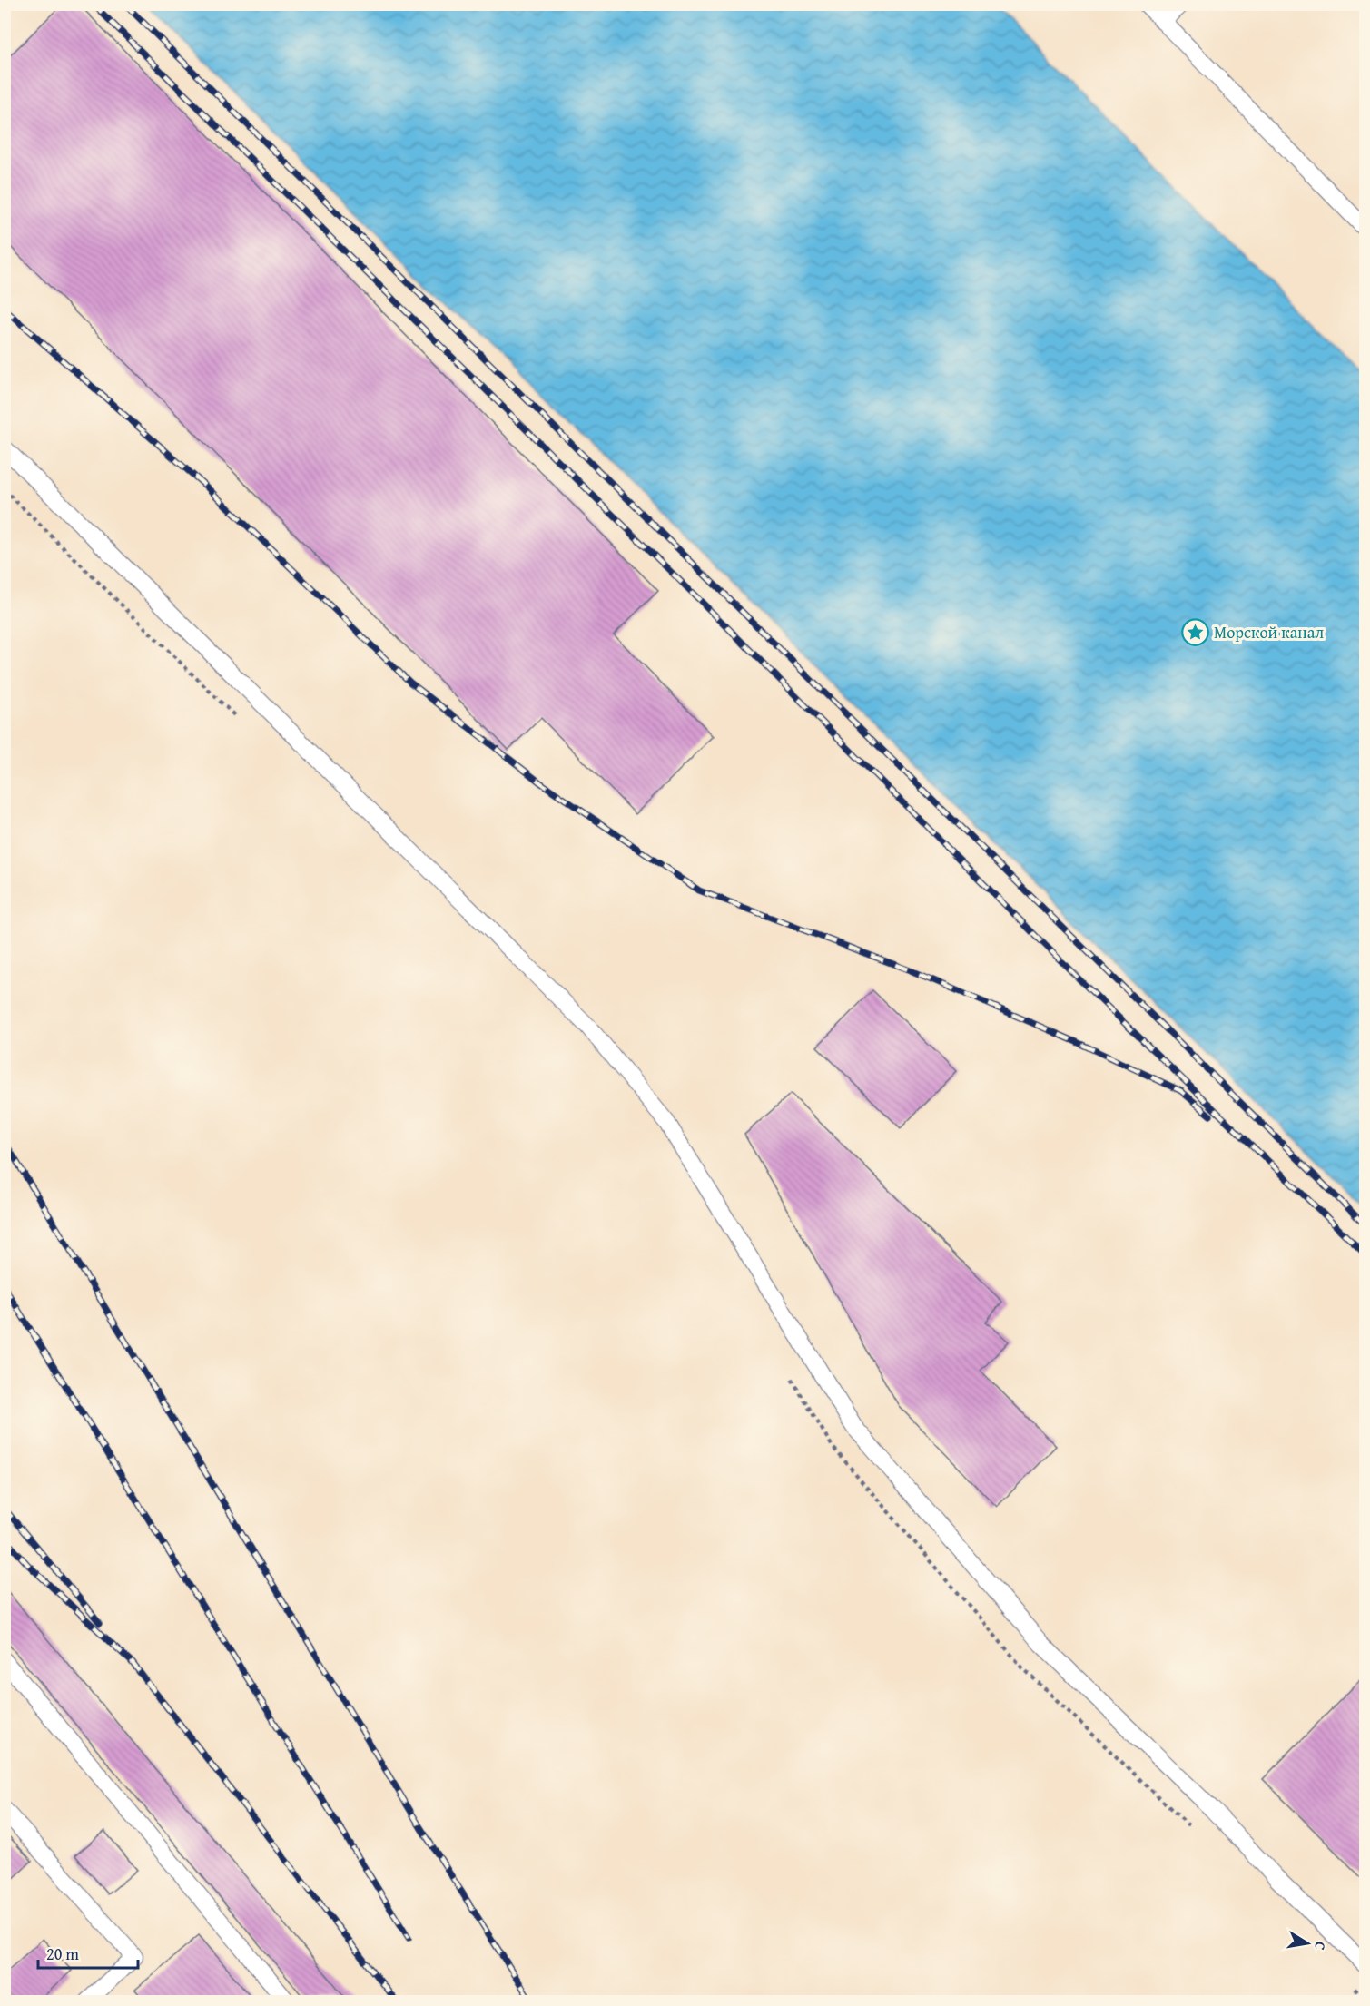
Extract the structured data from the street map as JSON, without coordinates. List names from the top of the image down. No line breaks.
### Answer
{"places":{"place":["Морской канал"]},"scale_bar":"20 m","north":"right"}
